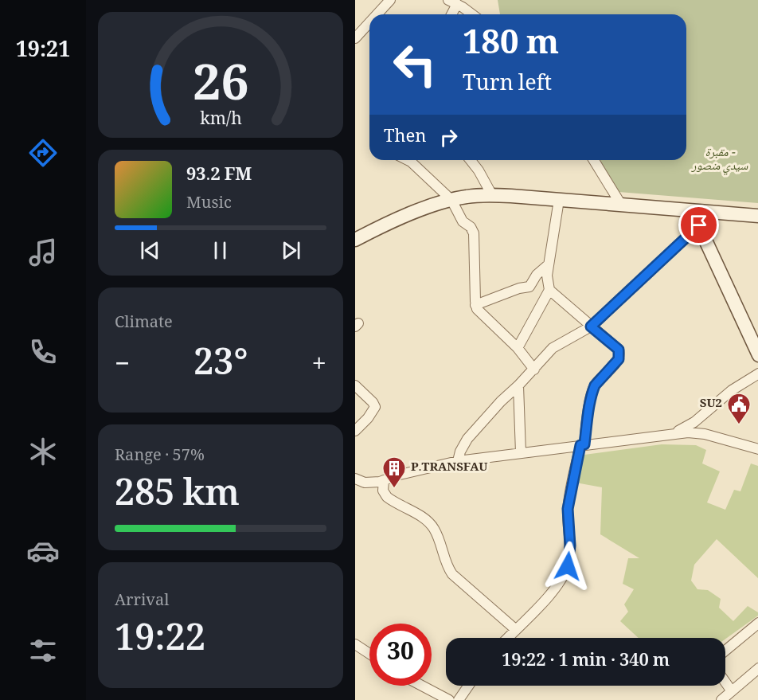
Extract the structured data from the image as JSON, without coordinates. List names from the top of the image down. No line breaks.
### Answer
{"parks":["مقبرة - سيدي منصور"],"places":{"public building":["SU2"],"building":["P.TRANSFAU"]},"page":{"tabs":"19:21","turn":["180 m","Turn left"],"then":"Then","song":["93.2 FM","Music"],"tile":["Climate",["Range · 57%","285 km"],["Arrival","19:22"]],"heat":["−","23°","+"],"limit":"30","trip":"19:22 · 1 min · 340 m","gauge":["26","km/h"]}}
